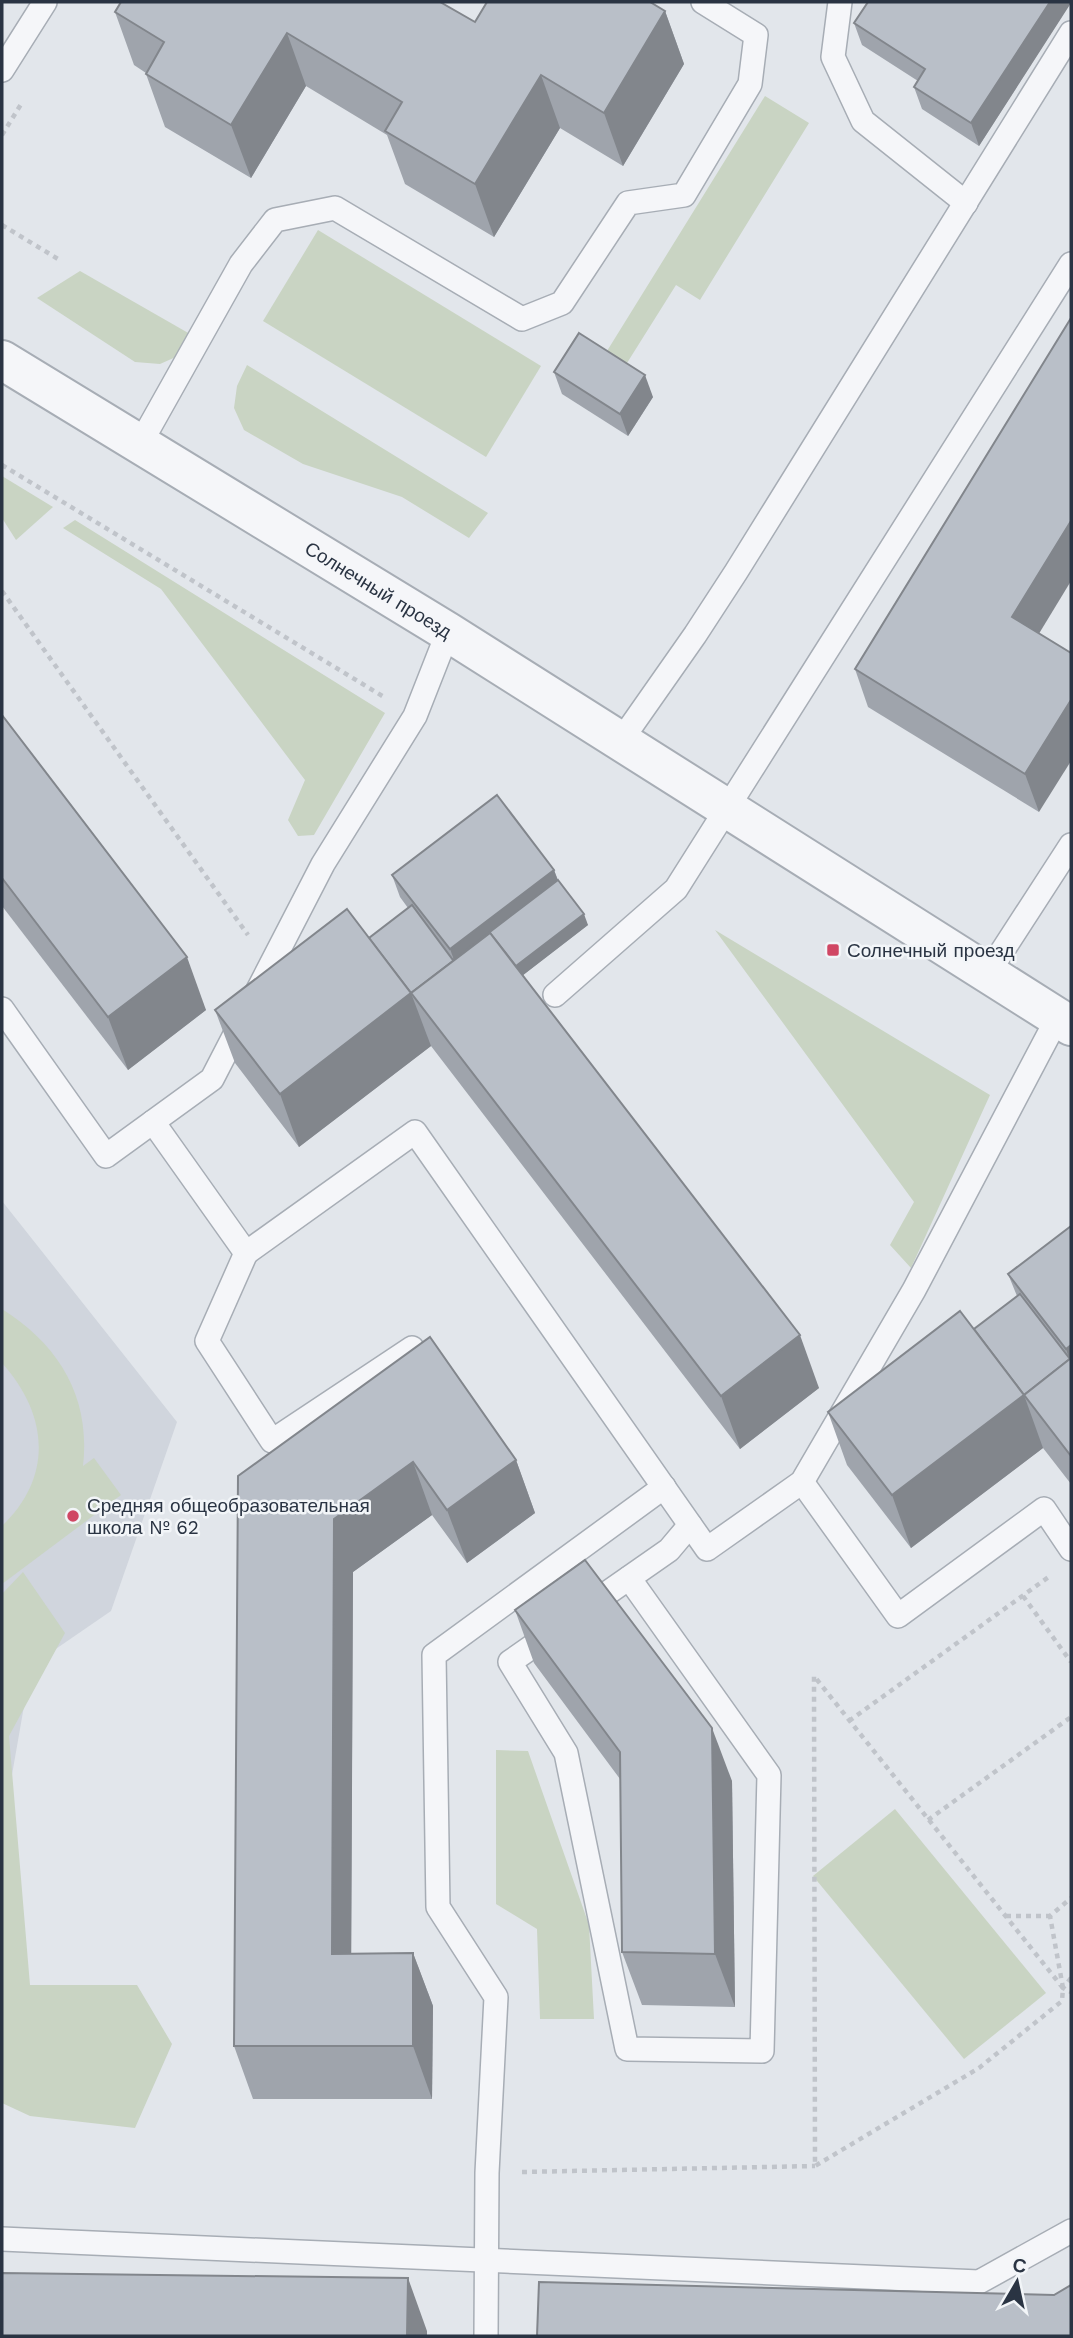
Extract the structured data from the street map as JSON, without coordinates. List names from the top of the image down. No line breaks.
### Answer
{"streets":{"street":["Солнечный проезд"]},"places":{"transit":["Солнечный проезд"],"other":["Средняя общеобразовательная школа № 62"]},"north":"top"}
